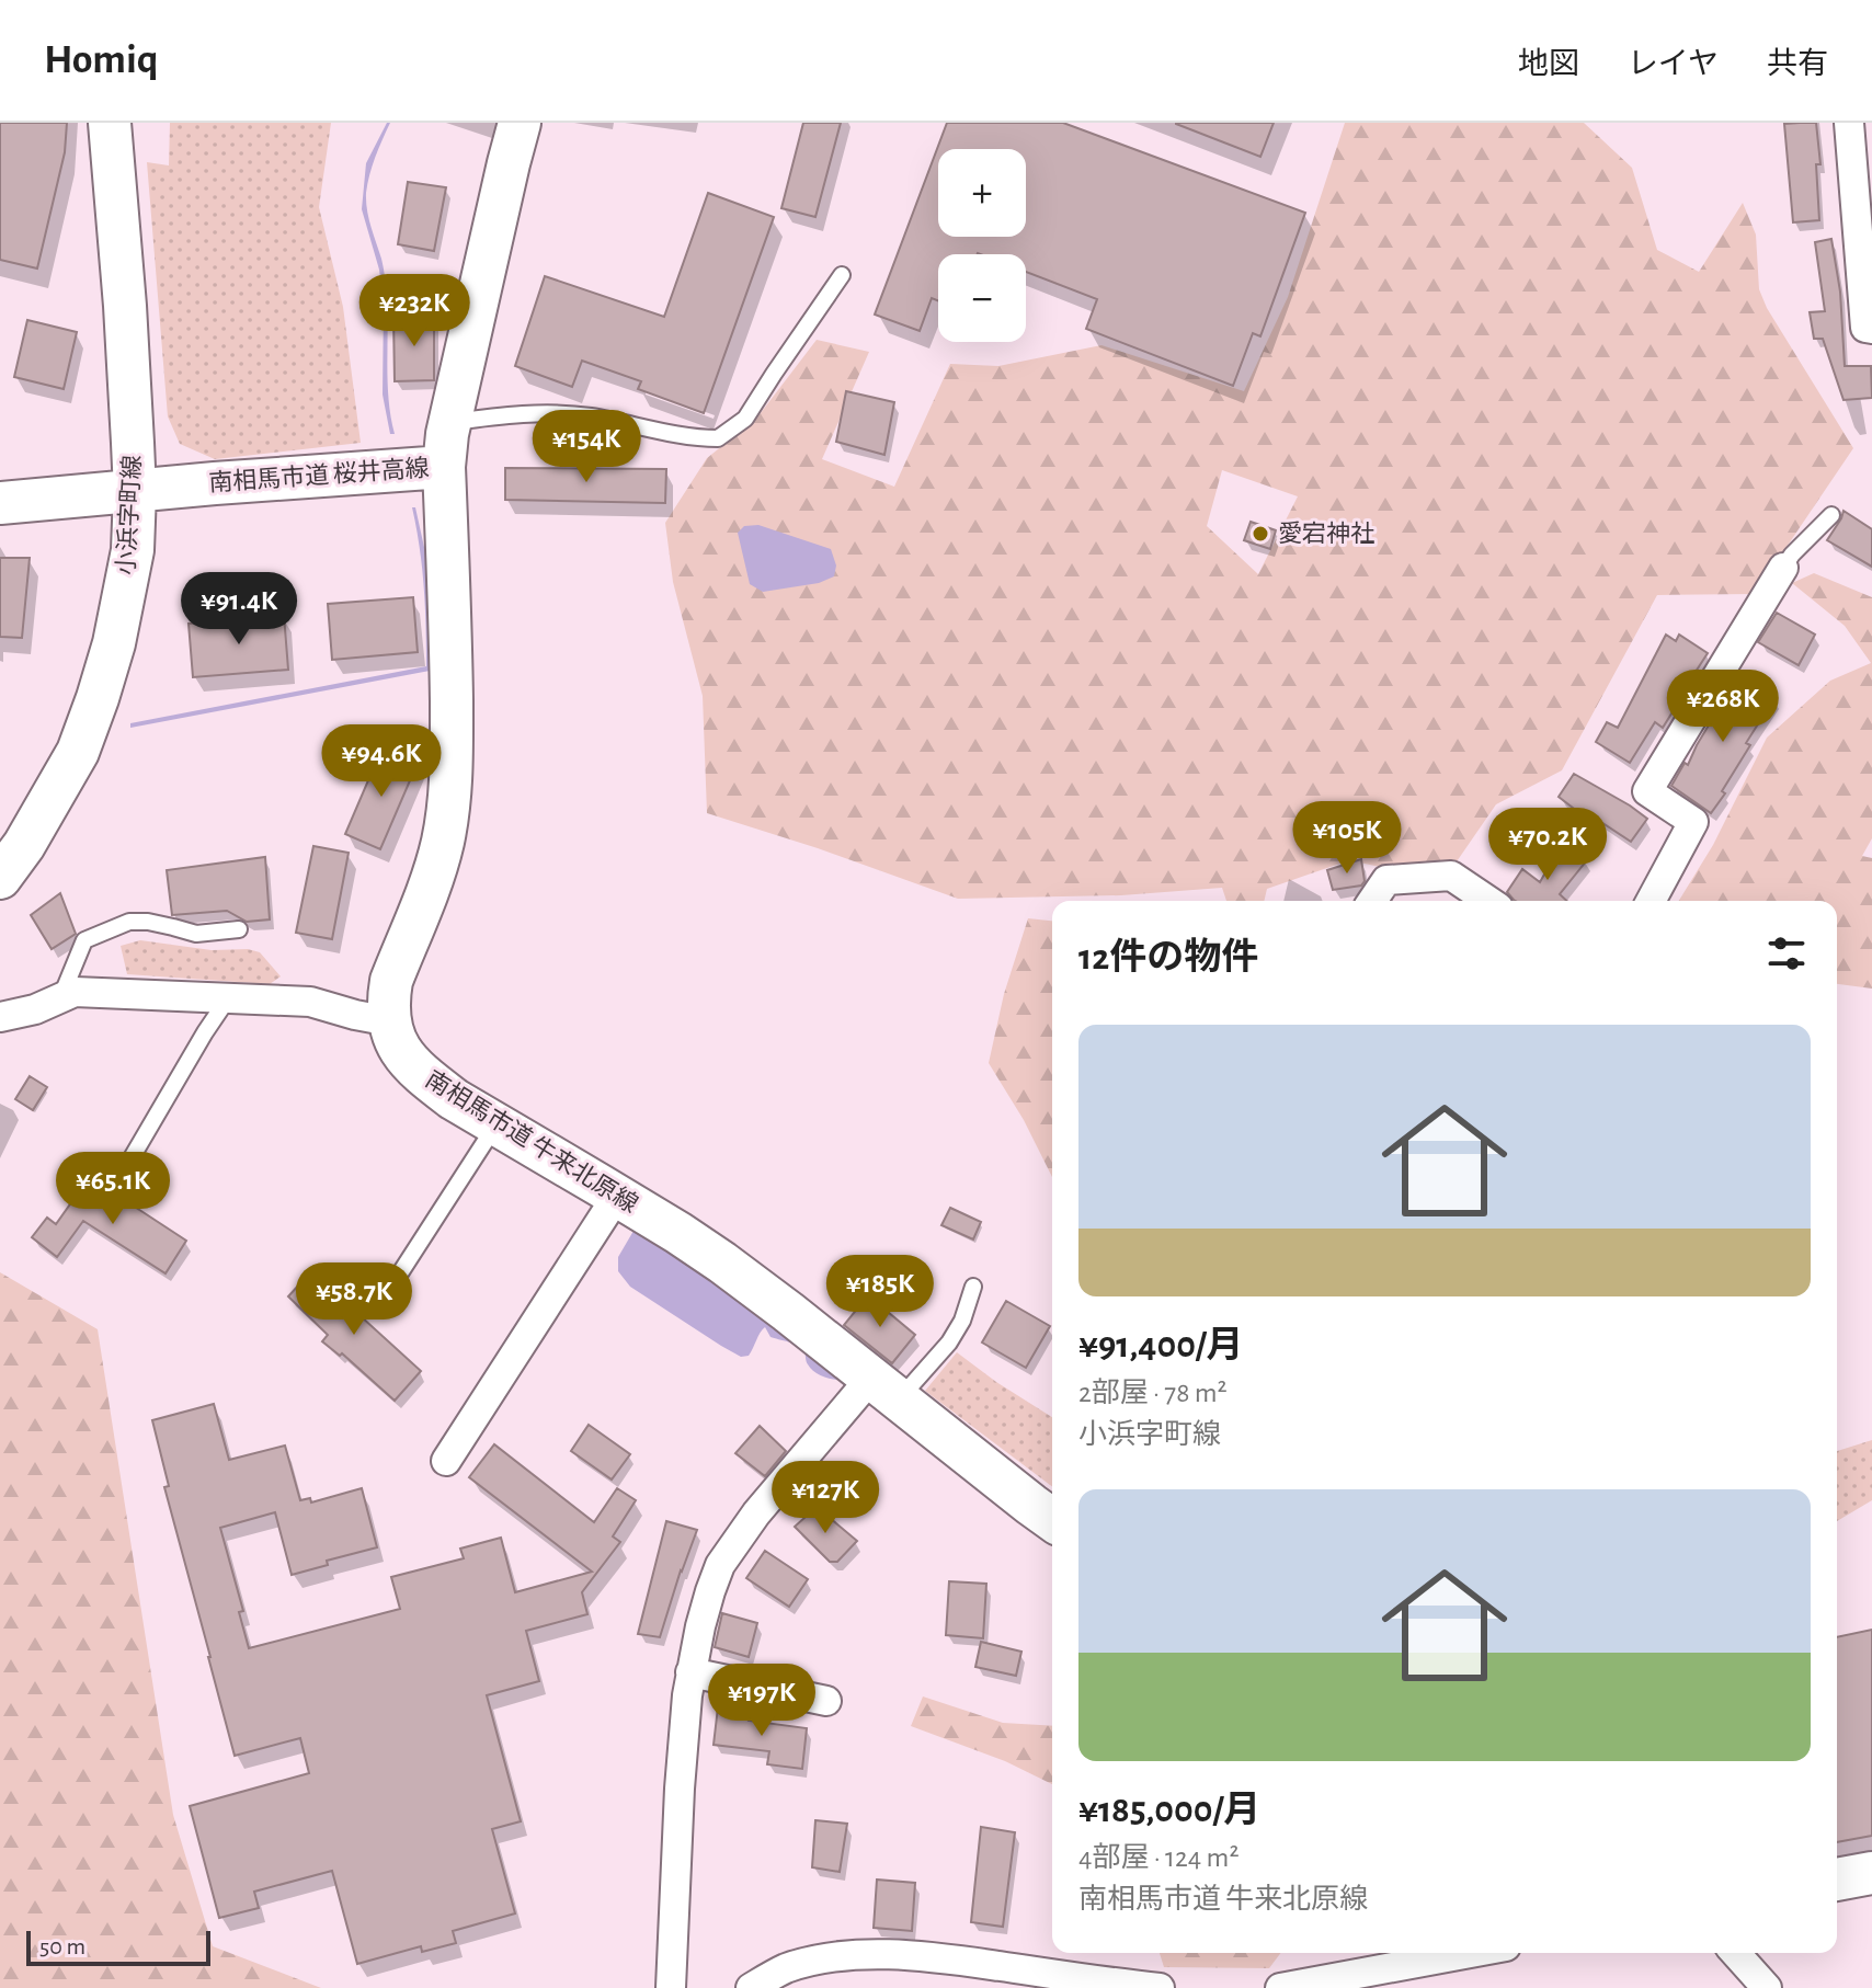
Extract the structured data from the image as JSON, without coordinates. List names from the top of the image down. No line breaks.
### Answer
{"streets":{"street":["南相馬市道 桜井高線","小浜字町線","南相馬市道 牛来北原線"]},"crossings":[["南相馬市道 桜井高線","小浜字町線"],["南相馬市道 桜井高線","南相馬市道 牛来北原線"]],"places":["愛宕神社"],"scale_bar":"50 m","page":{"header":"Homiq","nav":["地図","レイヤ","共有"],"map_buttons":["+","−"],"price":["¥232K","¥154K","¥91.4K","¥268K","¥94.6K","¥105K","¥70.2K","¥65.1K","¥185K","¥58.7K","¥127K","¥197K"],"heading":"12件の物件","list":[{"name":"¥91,400/月","note":"2部屋 · 78 m² · 小浜字町線"},{"name":"¥185,000/月","note":"4部屋 · 124 m² · 南相馬市道 牛来北原線"}],"scale":"50 m"}}
